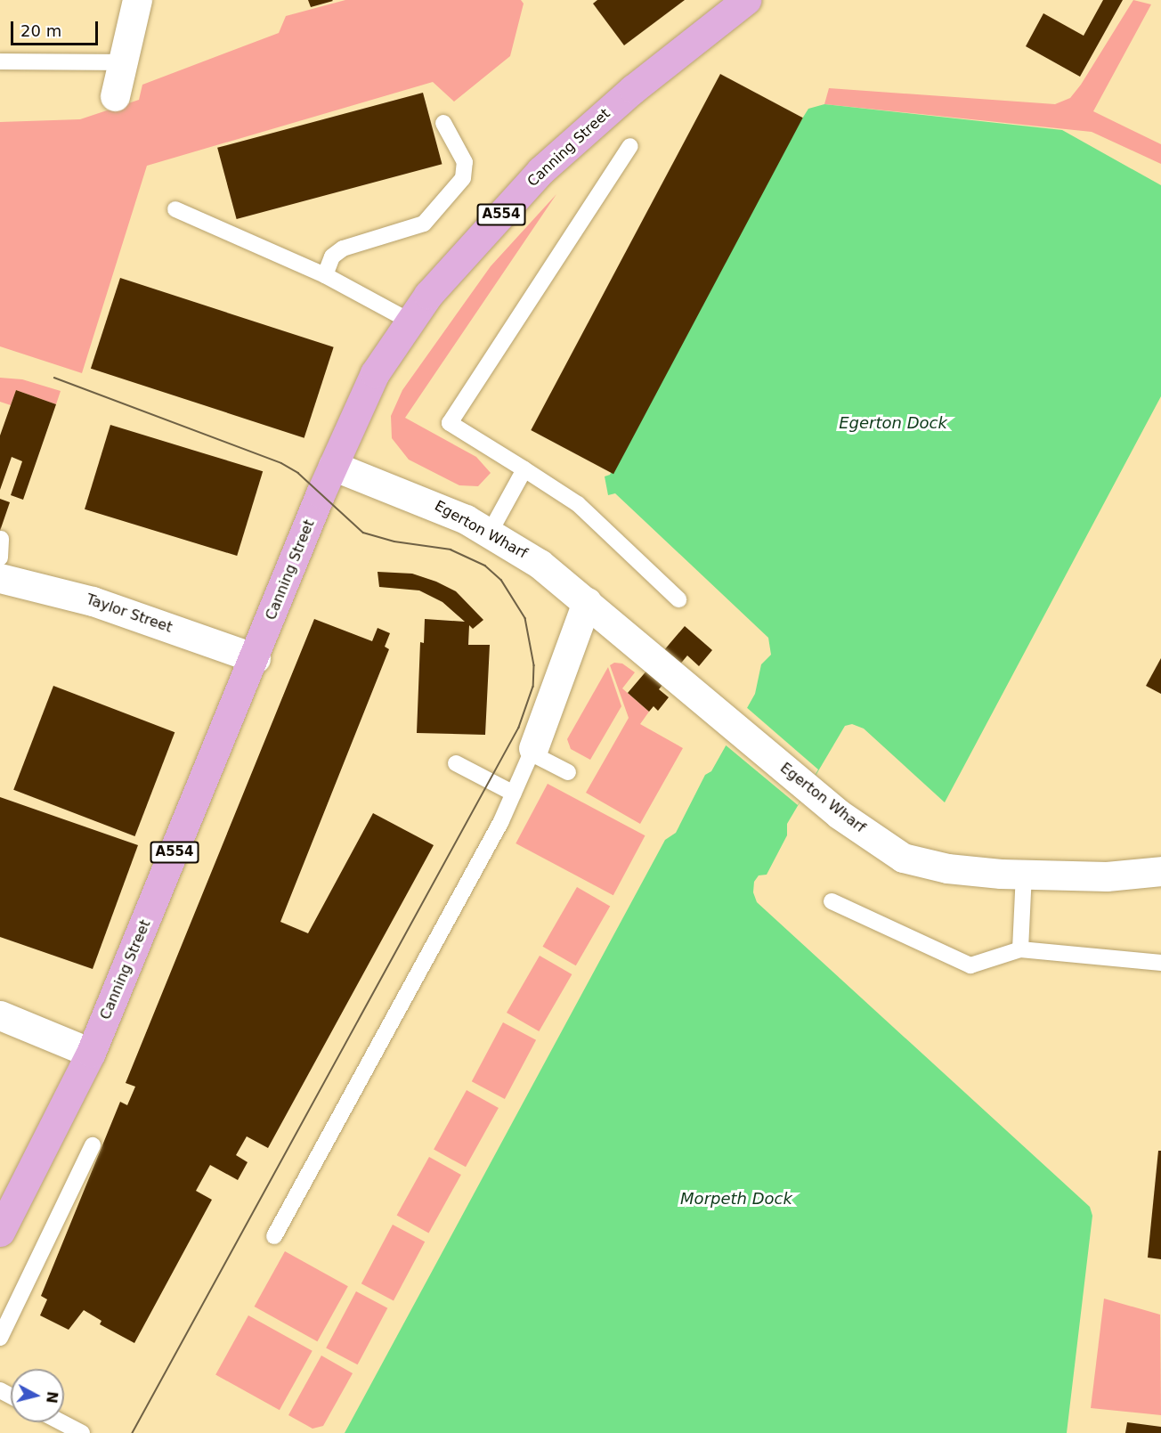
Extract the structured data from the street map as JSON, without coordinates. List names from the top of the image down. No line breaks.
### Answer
{"streets":{"highway":["Canning Street","A554"],"street":["Egerton Wharf","Taylor Street"]},"crossings":[["Canning Street","Egerton Wharf"],["Canning Street","Taylor Street"]],"water":["Egerton Dock","Morpeth Dock"],"scale_bar":"20 m","north":"right"}
